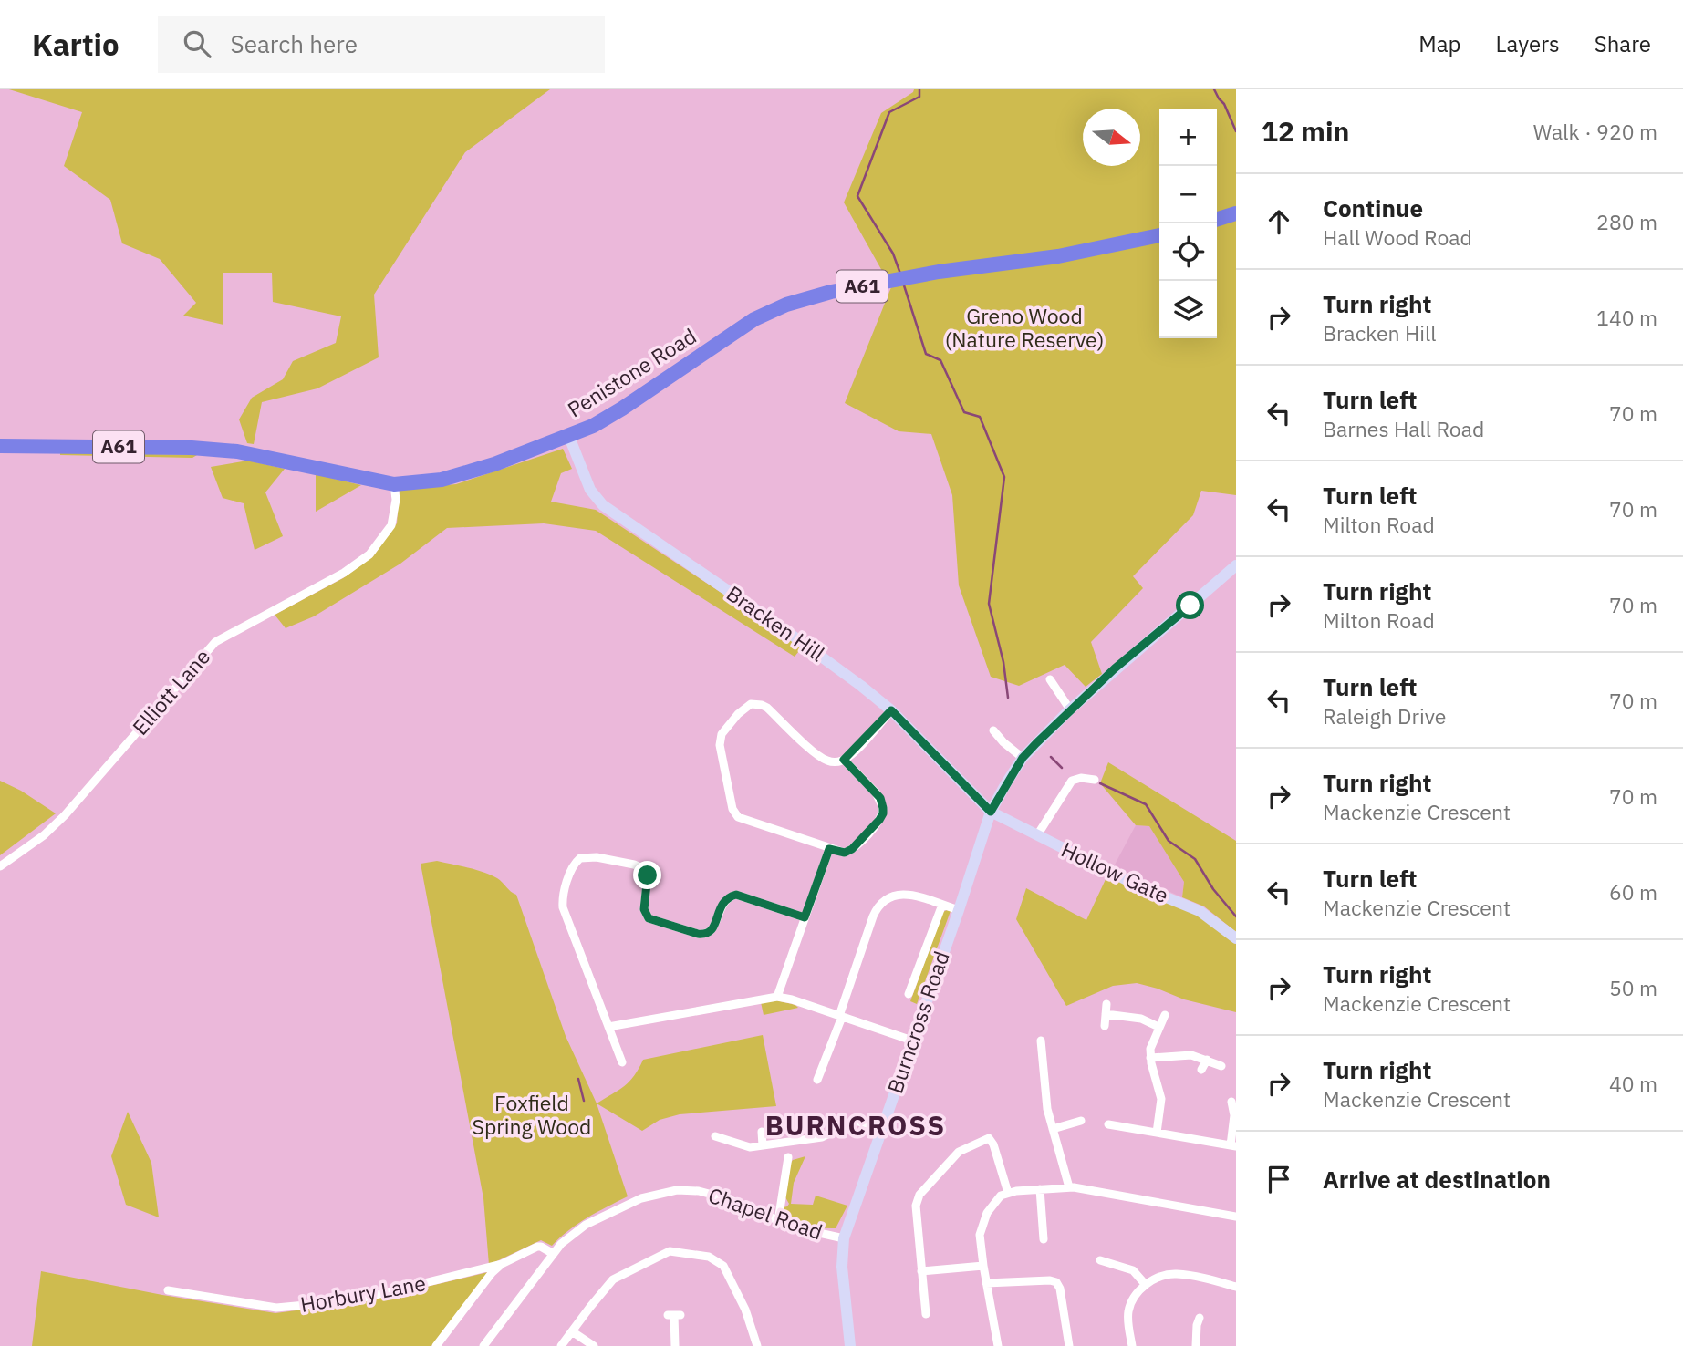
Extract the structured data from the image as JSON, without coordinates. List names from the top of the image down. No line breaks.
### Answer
{"streets":{"highway":["A61","Penistone Road"],"main road":["Bracken Hill","Hollow Gate","Burncross Road"],"street":["Elliott Lane","Chapel Road","Horbury Lane"]},"crossings":[["Penistone Road","Bracken Hill"],["Penistone Road","Elliott Lane"],["Bracken Hill","Hollow Gate"],["Bracken Hill","Burncross Road"],["Hollow Gate","Burncross Road"],["Burncross Road","Chapel Road"],["Chapel Road","Horbury Lane"]],"districts":["BURNCROSS"],"parks":["Greno Wood (Nature Reserve)","Foxfield Spring Wood"],"north":"right","page":{"header":"Kartio","search":"Search here","nav":["Map","Layers","Share"],"heading":["12 min","Walk · 920 m"],"map_buttons":["+","−"],"list":[["Continue","Hall Wood Road","280 m"],["Turn right","Bracken Hill","140 m"],["Turn left","Barnes Hall Road","70 m"],["Turn left","Milton Road","70 m"],["Turn right","Milton Road","70 m"],["Turn left","Raleigh Drive","70 m"],["Turn right","Mackenzie Crescent","70 m"],["Turn left","Mackenzie Crescent","60 m"],["Turn right","Mackenzie Crescent","50 m"],["Turn right","Mackenzie Crescent","40 m"],"Arrive at destination"]}}
